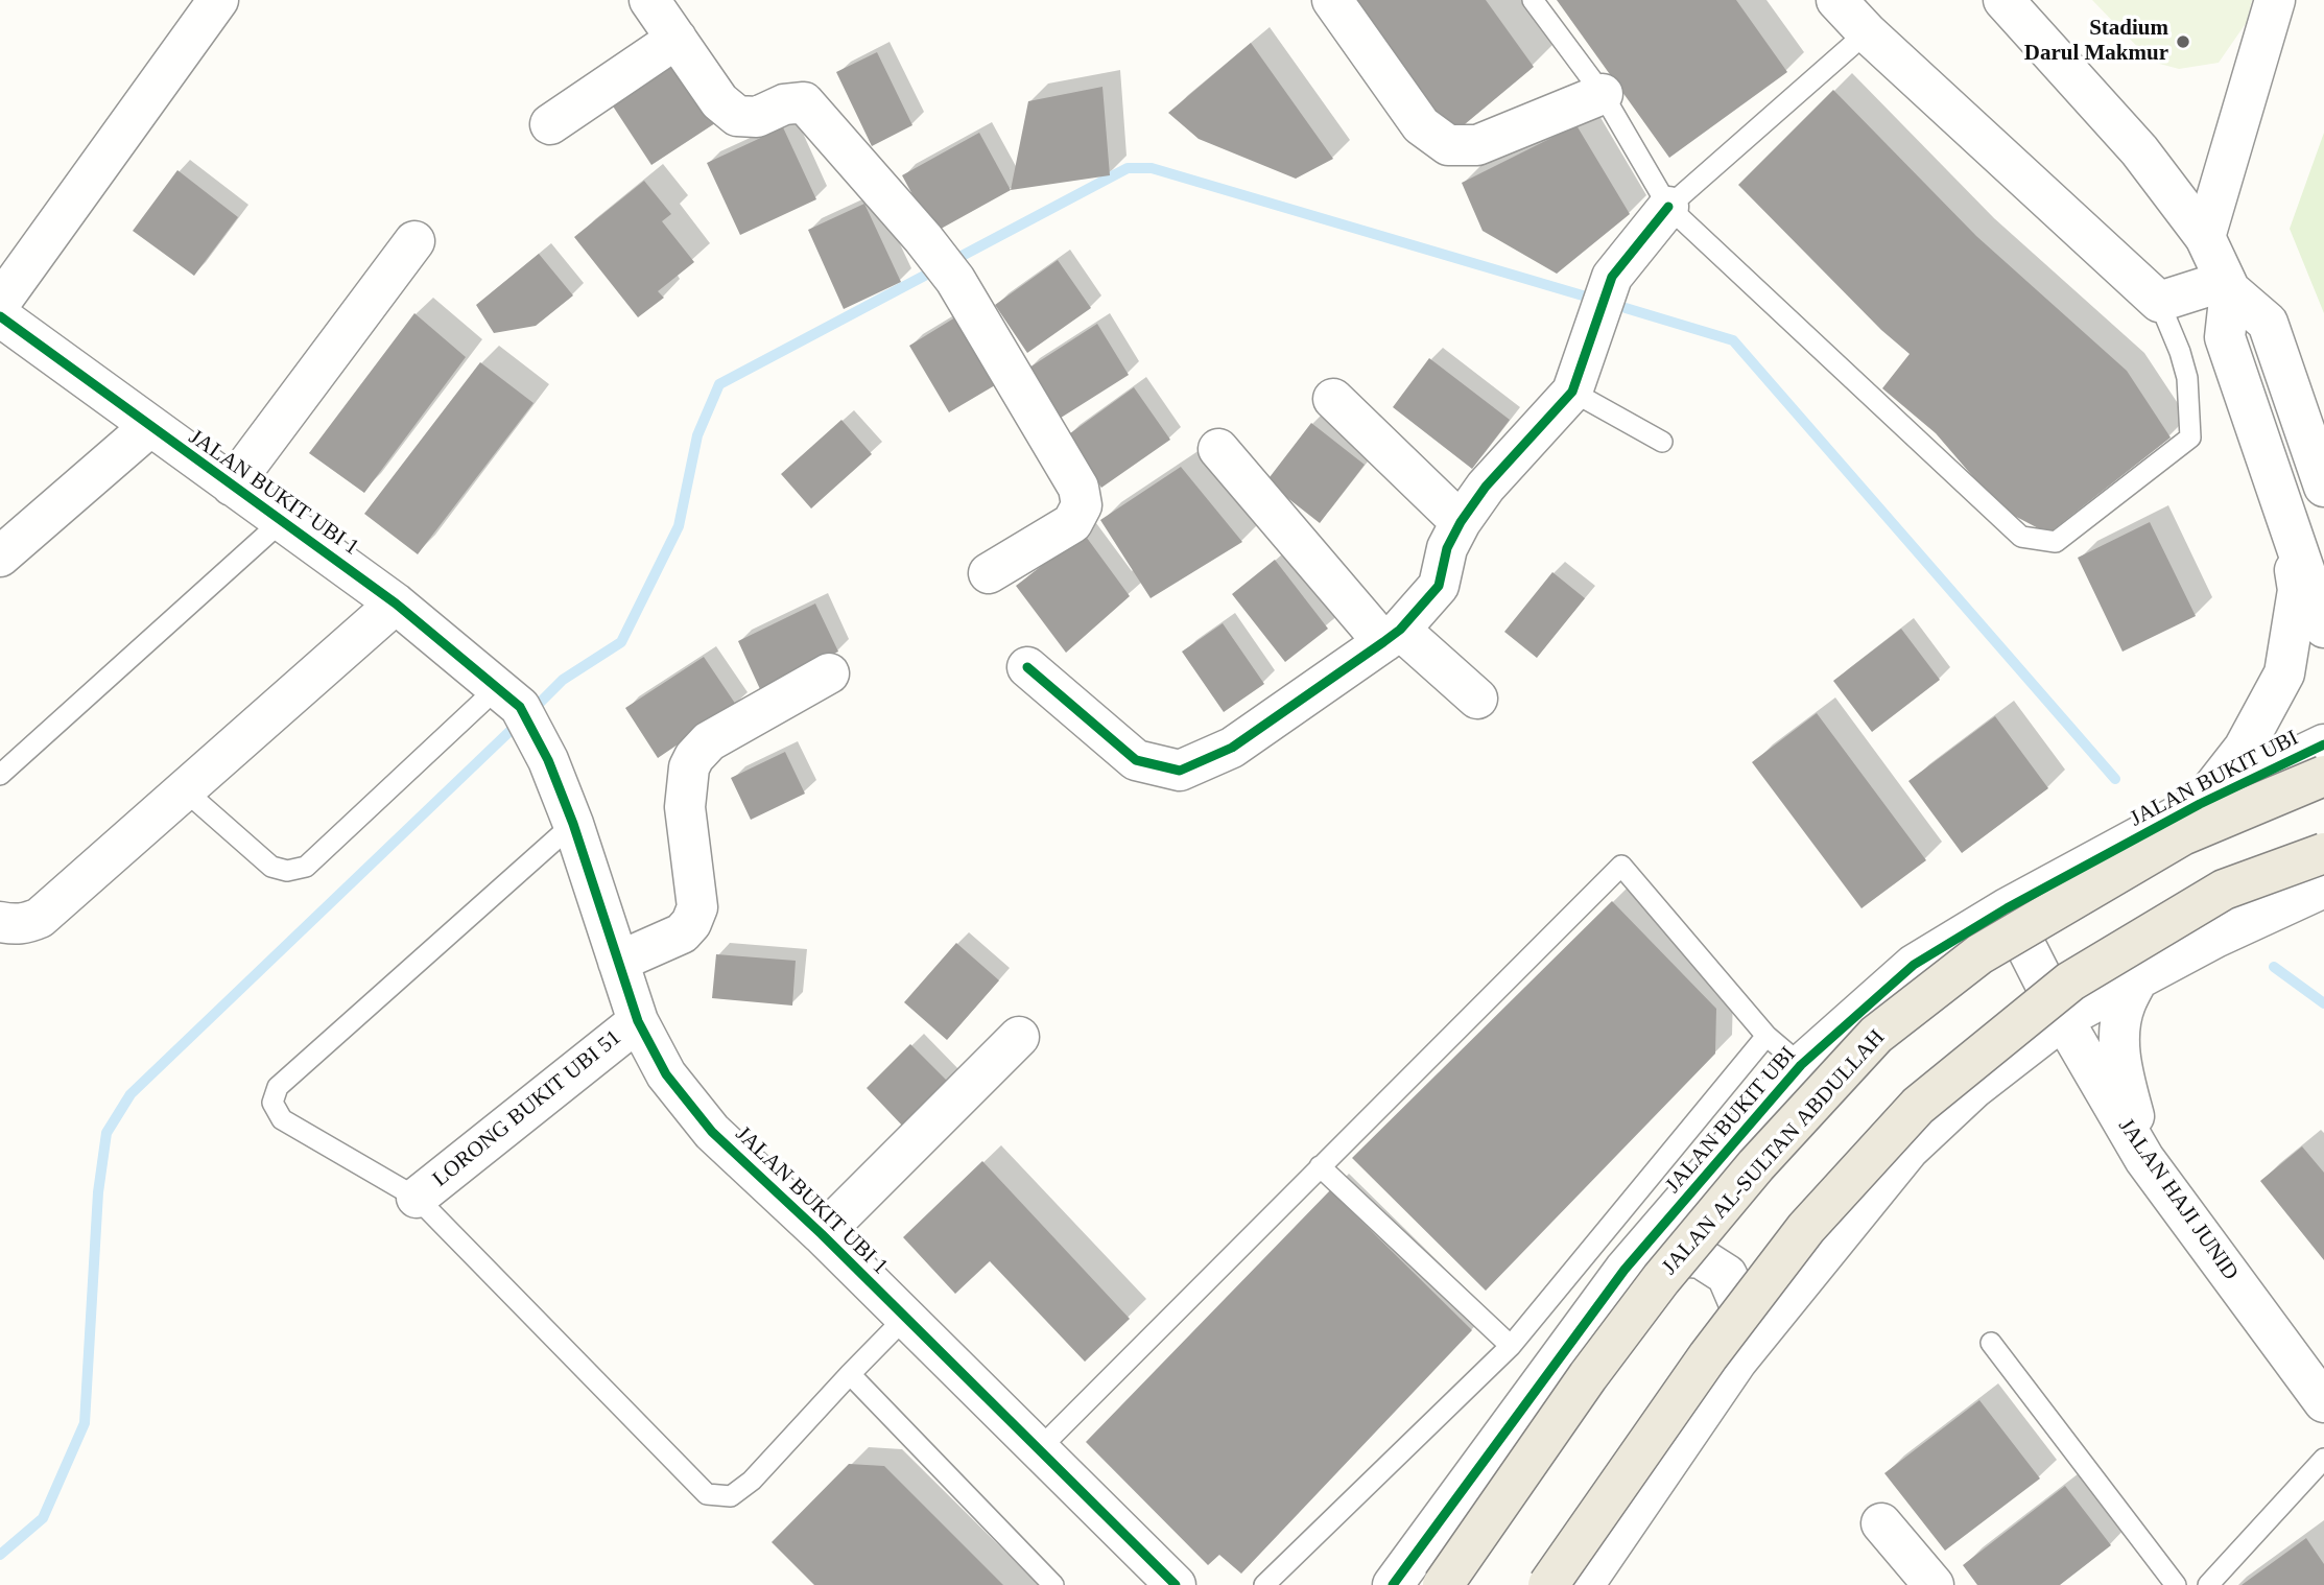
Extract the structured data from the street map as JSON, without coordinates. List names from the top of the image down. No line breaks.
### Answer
{"streets":{"main road":["JALAN AL-SULTAN ABDULLAH"],"street":["JALAN BUKIT UBI 1","JALAN BUKIT UBI","LORONG BUKIT UBI 51","JALAN HAJI JUNID"]},"crossings":[["JALAN BUKIT UBI 1","LORONG BUKIT UBI 51"],["JALAN BUKIT UBI","JALAN HAJI JUNID"]],"places":["Stadium Darul Makmur"]}
